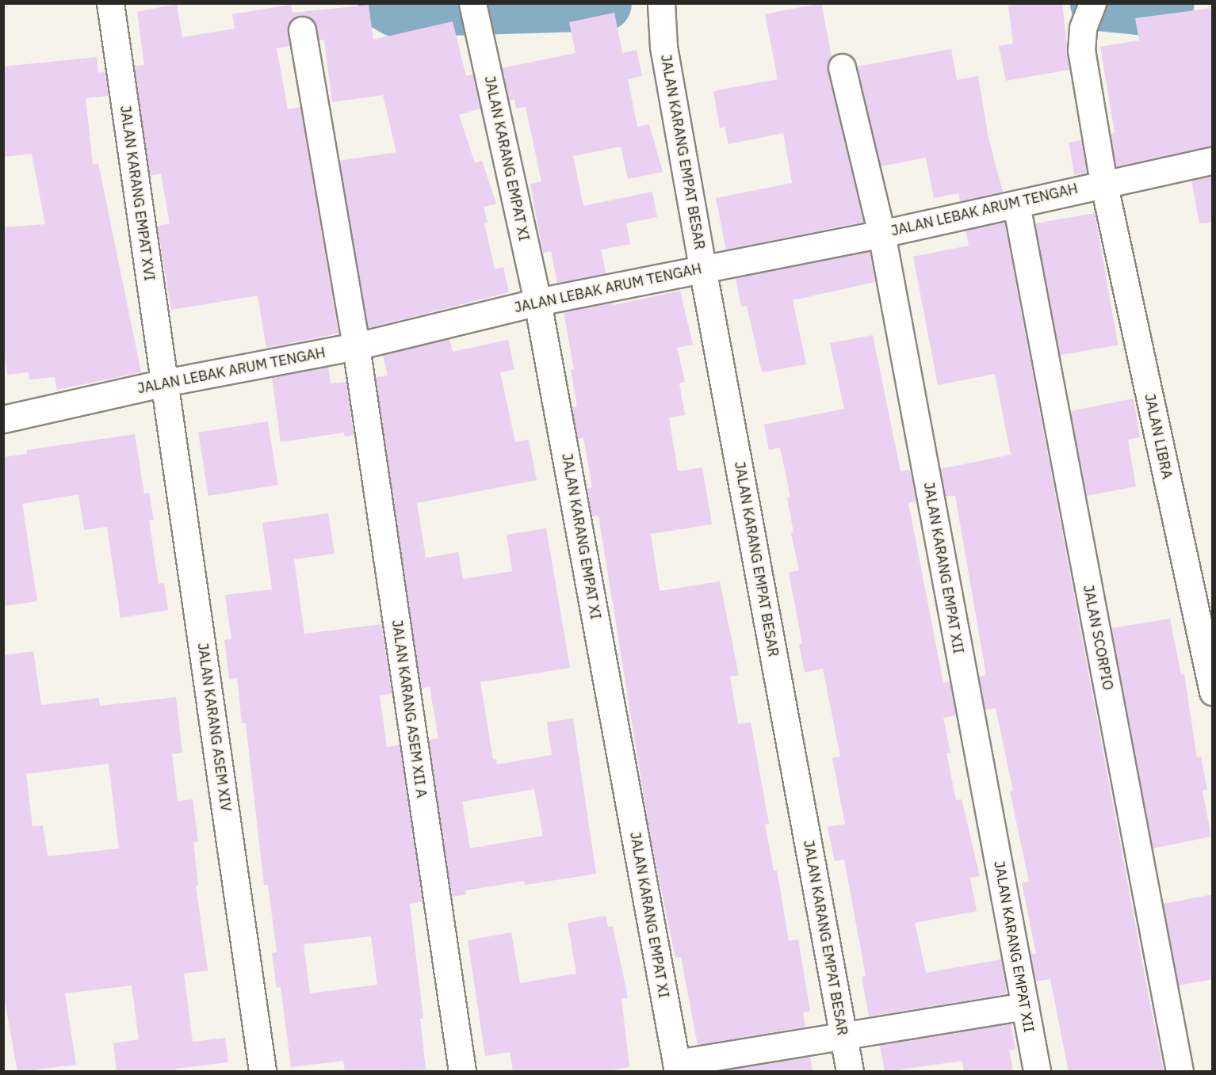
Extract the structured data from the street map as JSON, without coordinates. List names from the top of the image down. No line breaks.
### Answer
{"streets":{"street":["JALAN KARANG EMPAT BESAR","JALAN KARANG EMPAT XI","JALAN KARANG EMPAT XVI","JALAN LEBAK ARUM TENGAH","JALAN LIBRA","JALAN KARANG EMPAT XII","JALAN SCORPIO","JALAN KARANG ASEM XII A","JALAN KARANG ASEM XIV"]},"crossings":[["JALAN KARANG EMPAT BESAR","JALAN LEBAK ARUM TENGAH"],["JALAN KARANG EMPAT XI","JALAN LEBAK ARUM TENGAH"],["JALAN KARANG EMPAT XVI","JALAN LEBAK ARUM TENGAH"],["JALAN KARANG EMPAT XVI","JALAN KARANG ASEM XIV"],["JALAN LEBAK ARUM TENGAH","JALAN LIBRA"],["JALAN LEBAK ARUM TENGAH","JALAN KARANG EMPAT XII"],["JALAN LEBAK ARUM TENGAH","JALAN SCORPIO"],["JALAN LEBAK ARUM TENGAH","JALAN KARANG ASEM XII A"],["JALAN LEBAK ARUM TENGAH","JALAN KARANG ASEM XIV"]]}
